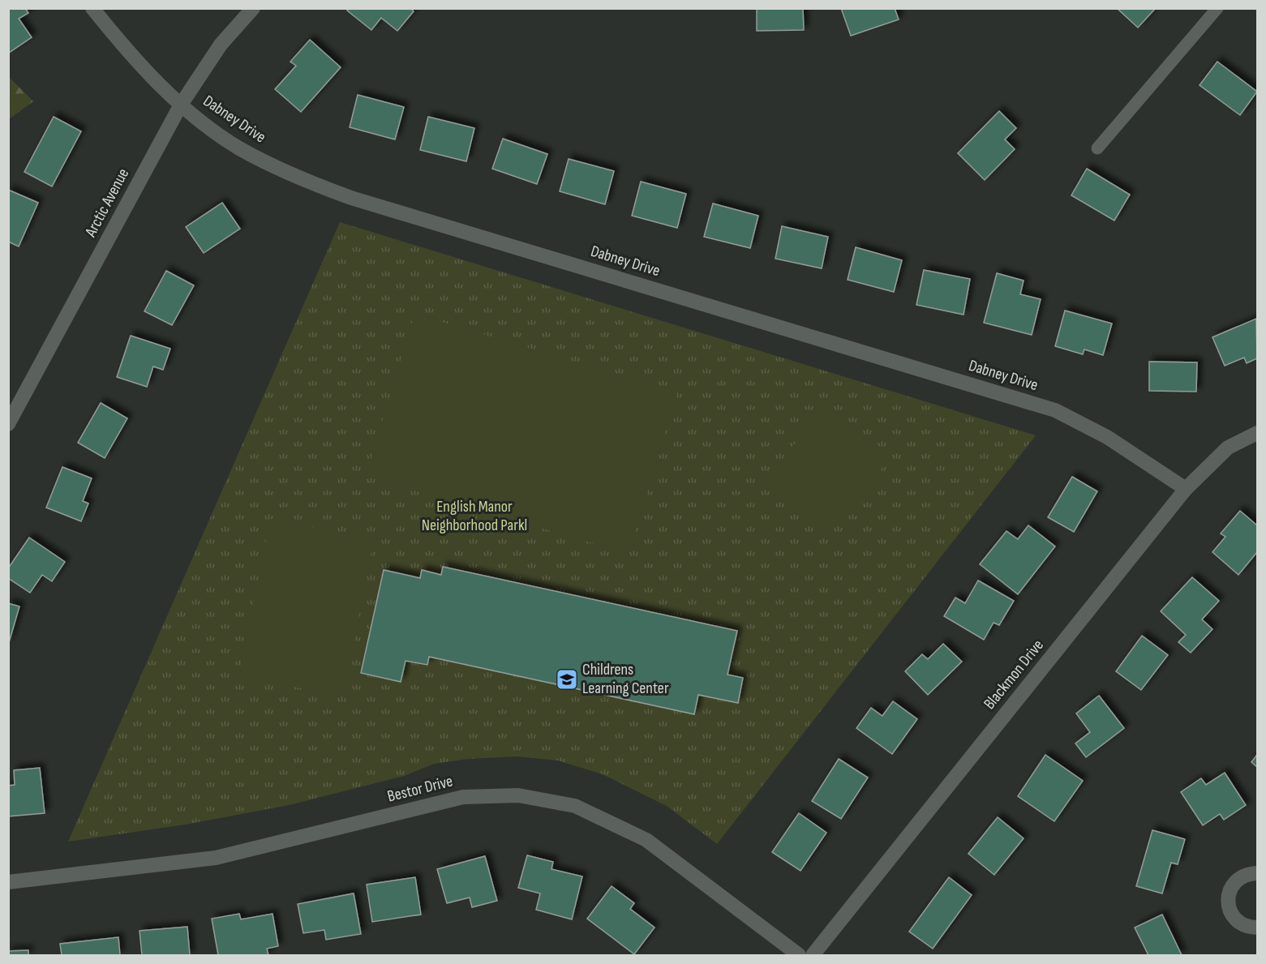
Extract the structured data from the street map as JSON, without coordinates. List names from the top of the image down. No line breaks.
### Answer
{"streets":{"street":["Dabney Drive","Arctic Avenue","Blackmon Drive","Bestor Drive"]},"crossings":[["Dabney Drive","Arctic Avenue"],["Dabney Drive","Blackmon Drive"]],"parks":["English Manor Neighborhood Parkl"],"places":{"school or university":["Childrens Learning Center"]}}
